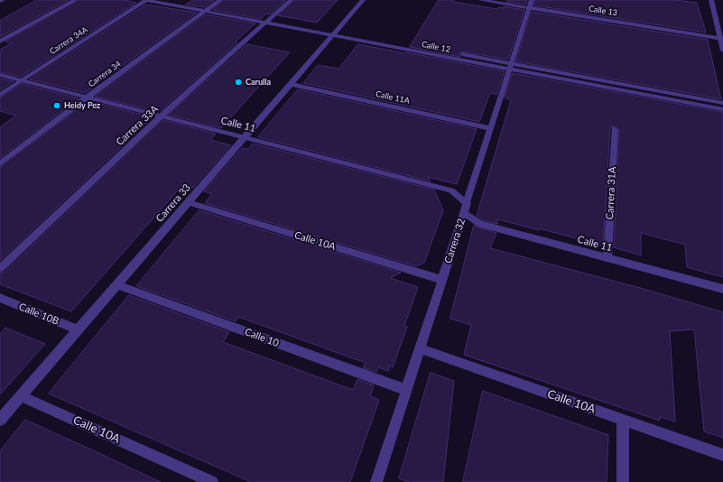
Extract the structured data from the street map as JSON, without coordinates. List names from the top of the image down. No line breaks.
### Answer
{"streets":{"street":["Calle 13","Carrera 34A","Calle 12","Carrera 34","Calle 11A","Calle 11","Carrera 33A","Carrera 31A","Carrera 33","Calle 10A","Carrera 32","Calle 10B","Calle 10"]},"crossings":[["Calle 13","Carrera 32"],["Carrera 34A","Calle 12"],["Carrera 34A","Calle 11"],["Calle 12","Carrera 34"],["Calle 12","Carrera 33A"],["Calle 12","Carrera 33"],["Calle 12","Carrera 32"],["Carrera 34","Calle 11"],["Calle 11A","Carrera 33"],["Calle 11A","Carrera 32"],["Calle 11","Carrera 33A"],["Calle 11","Carrera 31A"],["Calle 11","Carrera 33"],["Calle 11","Carrera 32"],["Carrera 33","Calle 10A"],["Carrera 33","Calle 10B"],["Carrera 33","Calle 10"],["Calle 10A","Carrera 32"],["Carrera 32","Calle 10"]],"places":["Carulla","Heidy Pez"]}
